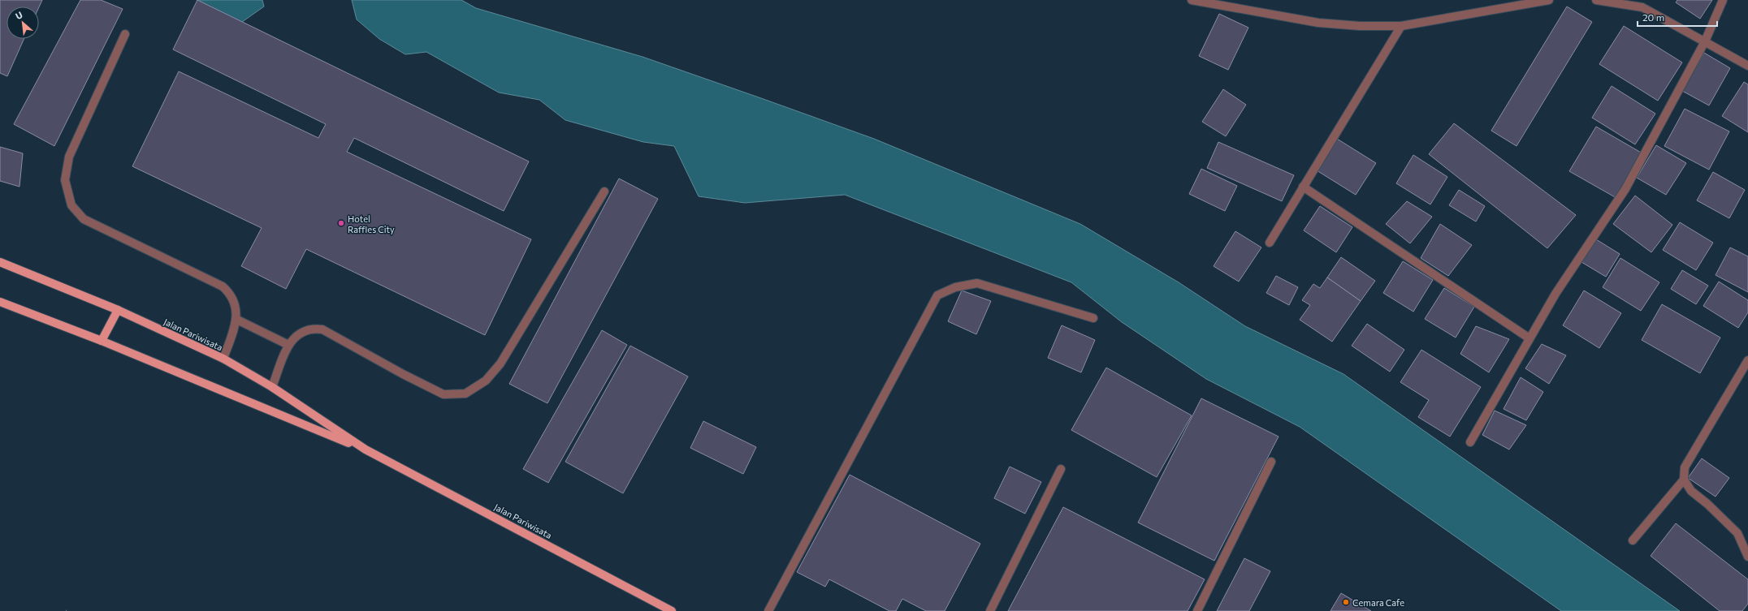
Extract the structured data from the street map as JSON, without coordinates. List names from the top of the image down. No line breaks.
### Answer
{"streets":{"main road":["Jalan Pariwisata"]},"places":["Hotel Raffles City","Cemara Cafe"],"scale_bar":"20 m","north":"top left"}
